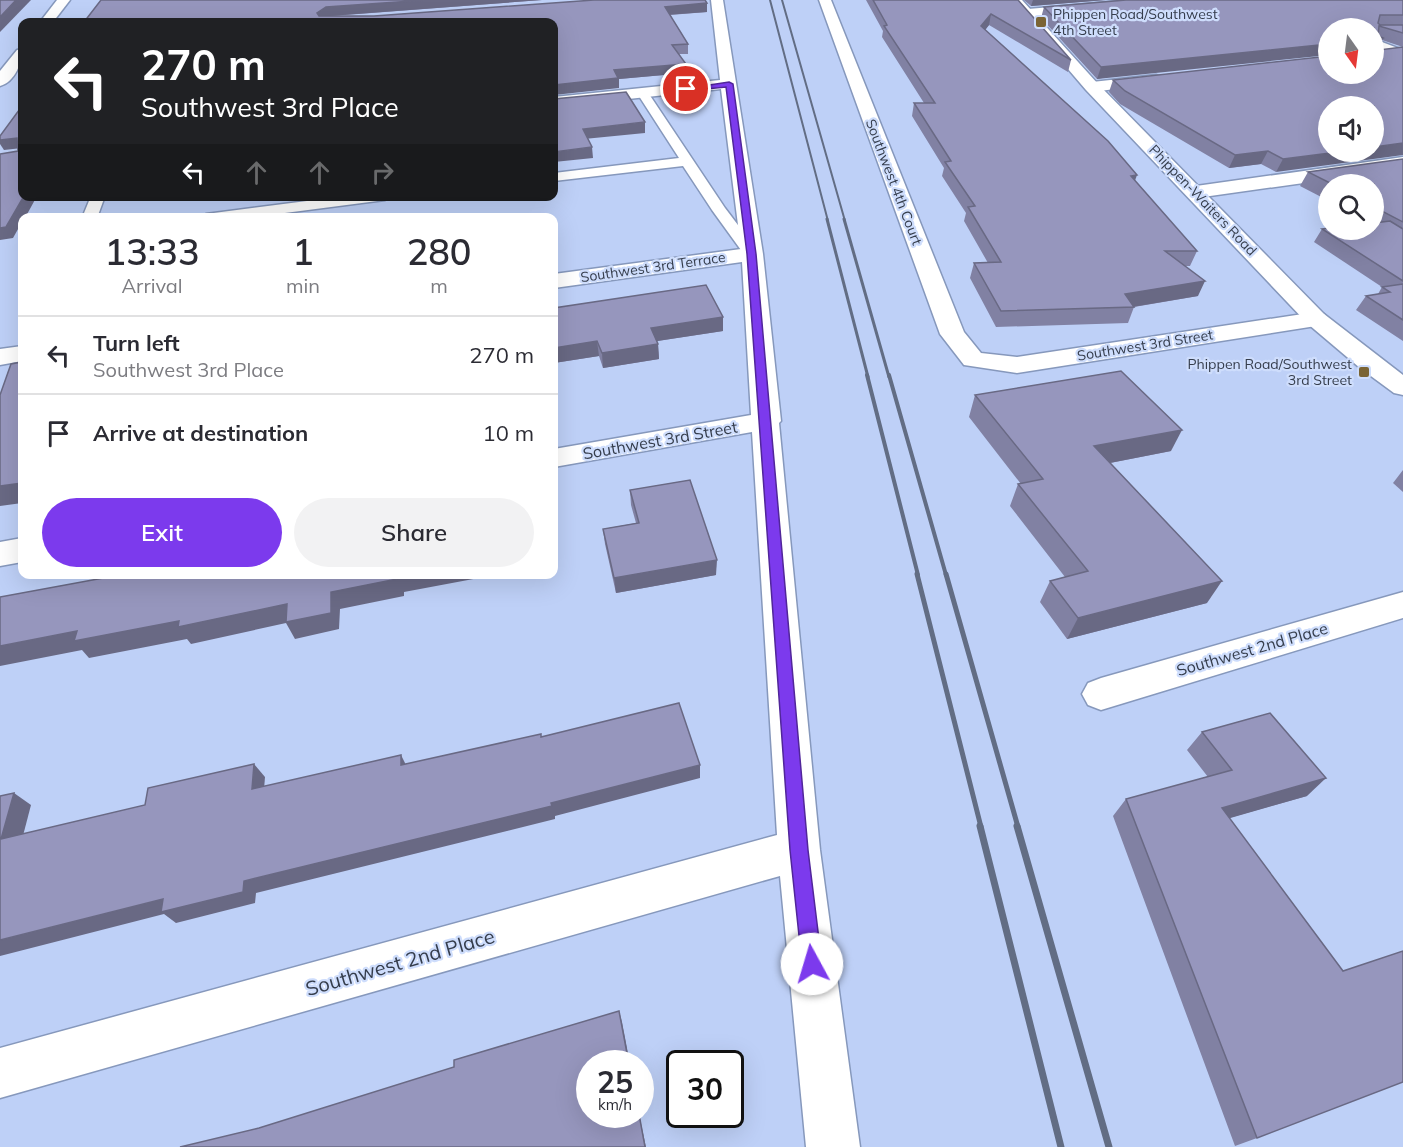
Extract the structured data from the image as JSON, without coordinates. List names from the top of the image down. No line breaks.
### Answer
{"streets":{"street":["Southwest 4th Court","Phippen-Waiters Road","Southwest 3rd Terrace","Southwest 3rd Street","Southwest 2nd Place"]},"crossings":[["Southwest 4th Court","Southwest 3rd Street"],["Phippen-Waiters Road","Southwest 3rd Street"]],"places":{"transit":["Phippen Road/Southwest 4th Street","Phippen Road/Southwest 3rd Street"]},"north":"bottom","page":{"turn":["270 m","Southwest 3rd Place"],"eta":["13:33","Arrival","1","min","280","m"],"list":[{"name":"Turn left","note":"Southwest 3rd Place","value":"270 m"},{"name":"Arrive at destination","value":"10 m"}],"buttons":["Exit","Share"],"speed":"25 km/h","limit":"30"}}
